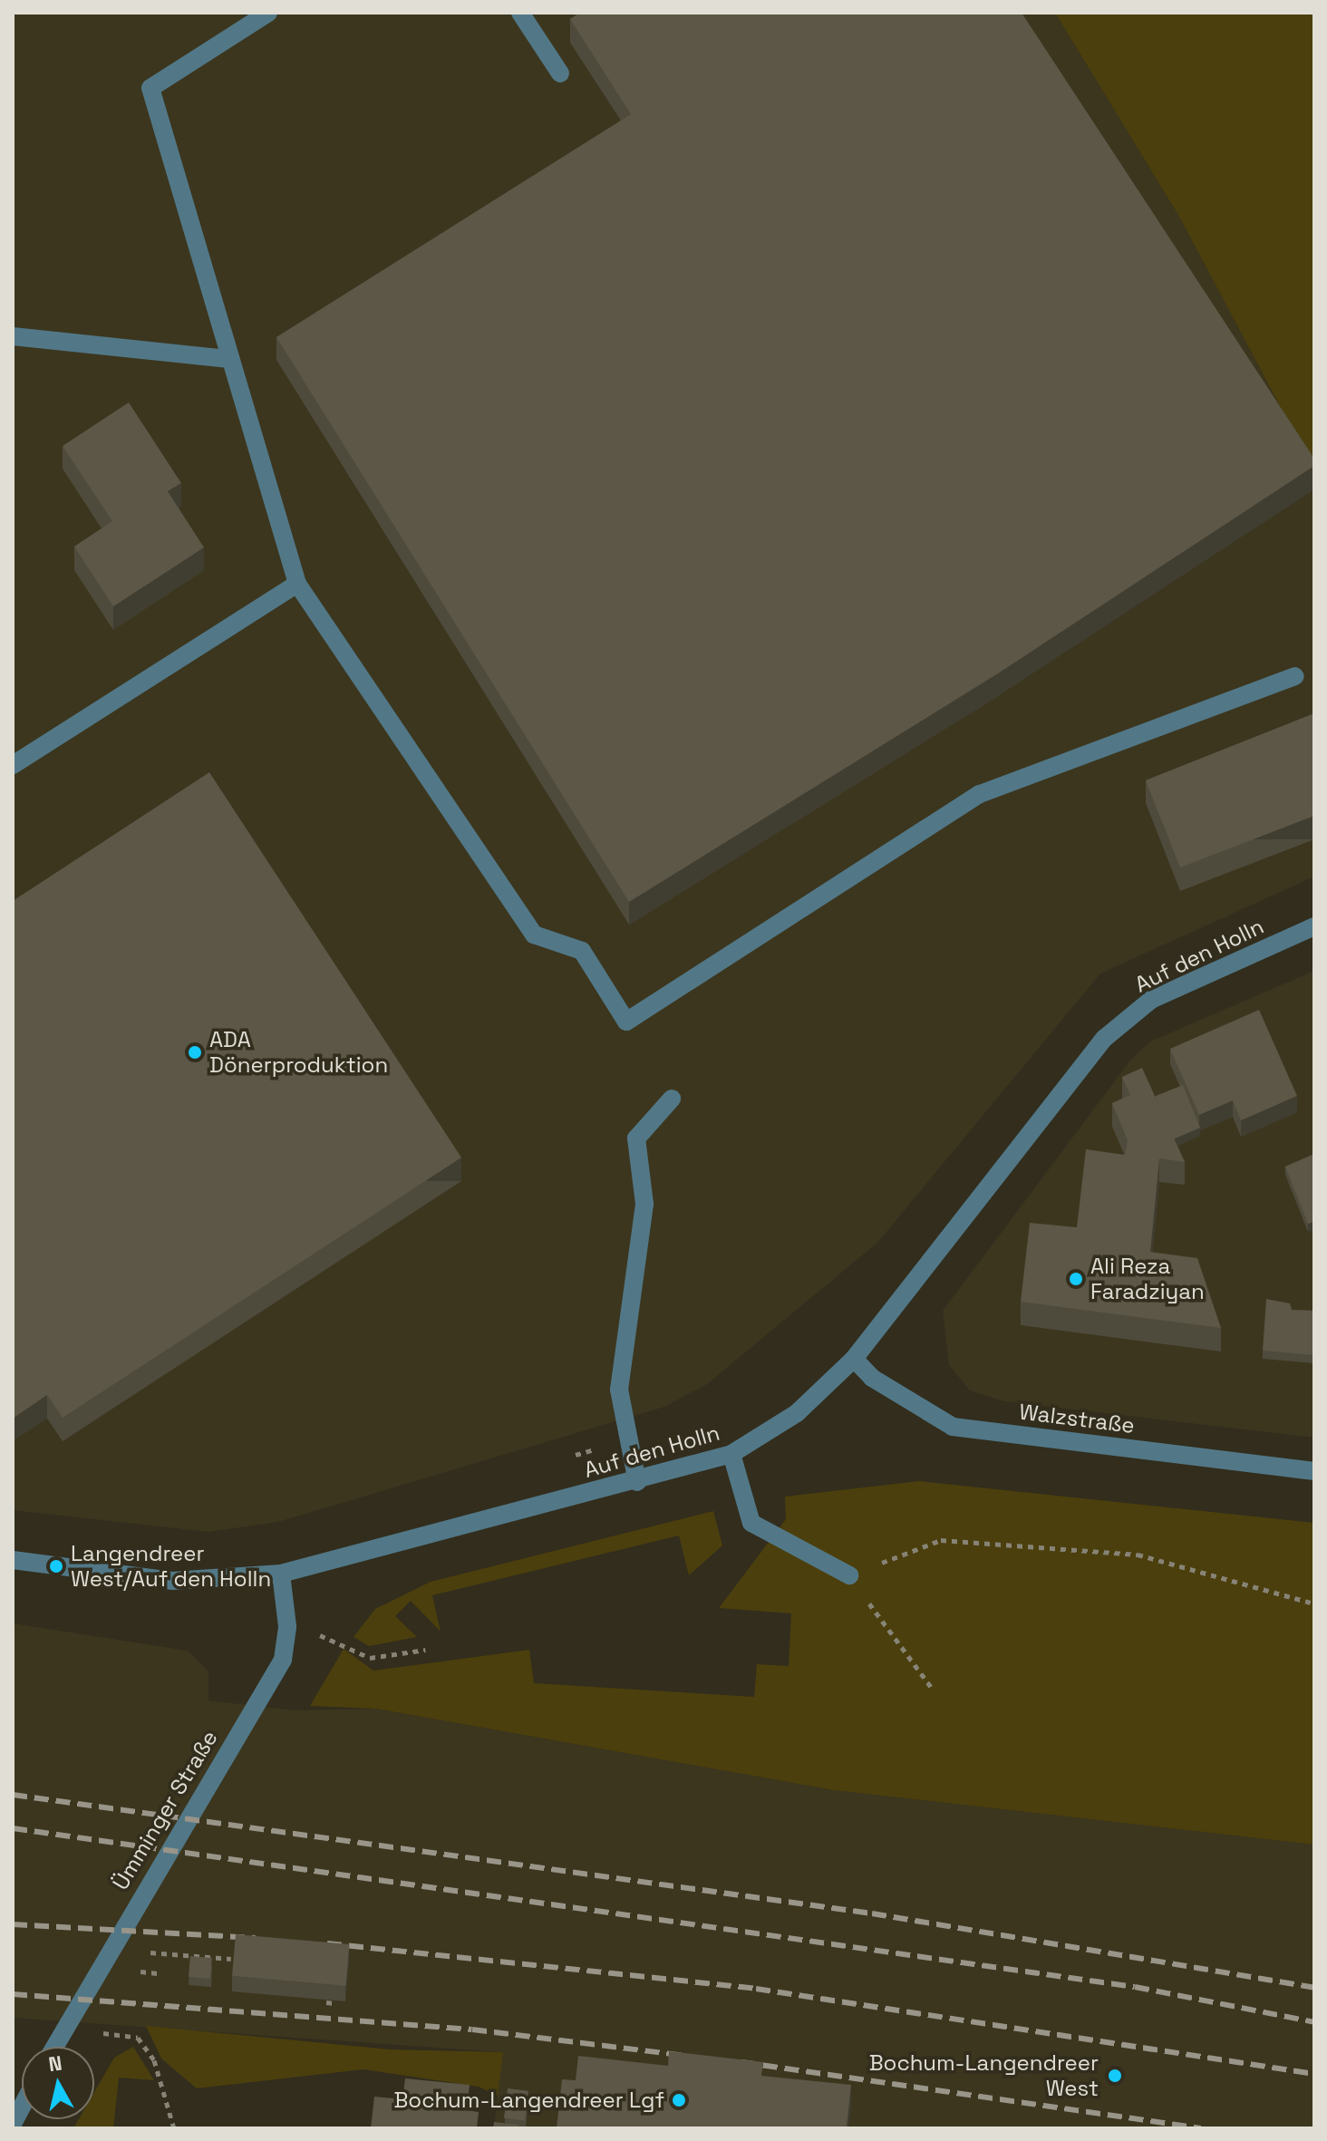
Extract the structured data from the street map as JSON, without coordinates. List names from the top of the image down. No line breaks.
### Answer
{"streets":{"street":["Auf den Holln","Walzstraße","Ümminger Straße"]},"crossings":[["Auf den Holln","Walzstraße"],["Auf den Holln","Ümminger Straße"]],"places":["ADA Dönerproduktion","Ali Reza Faradziyan","Langendreer West/Auf den Holln","Bochum-Langendreer West","Bochum-Langendreer Lgf"],"north":"top"}
